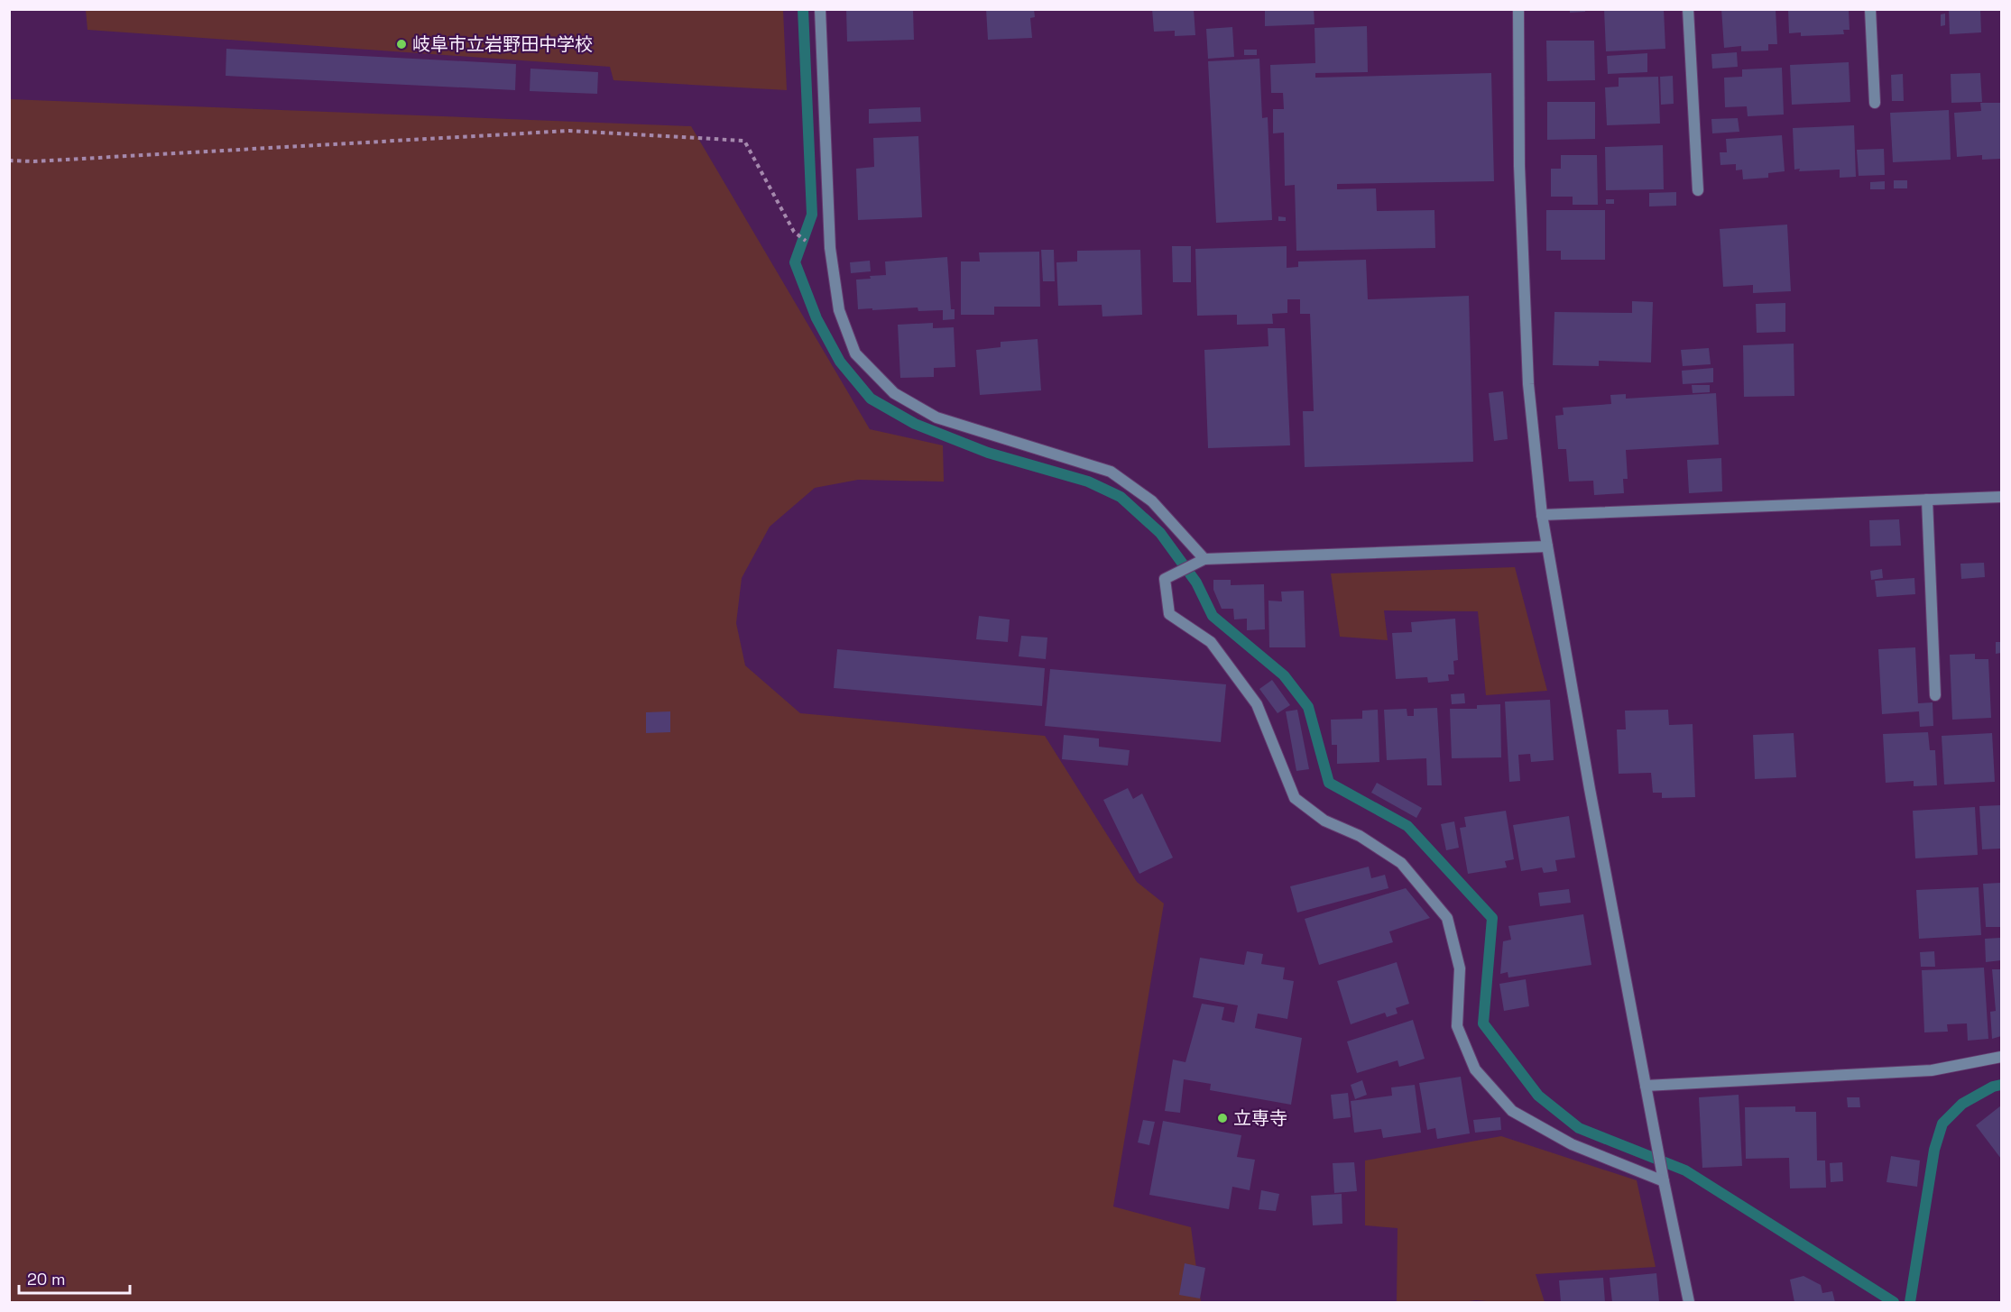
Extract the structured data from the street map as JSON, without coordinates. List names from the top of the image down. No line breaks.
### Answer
{"places":["岐阜市立岩野田中学校","立専寺"],"scale_bar":"20 m"}
